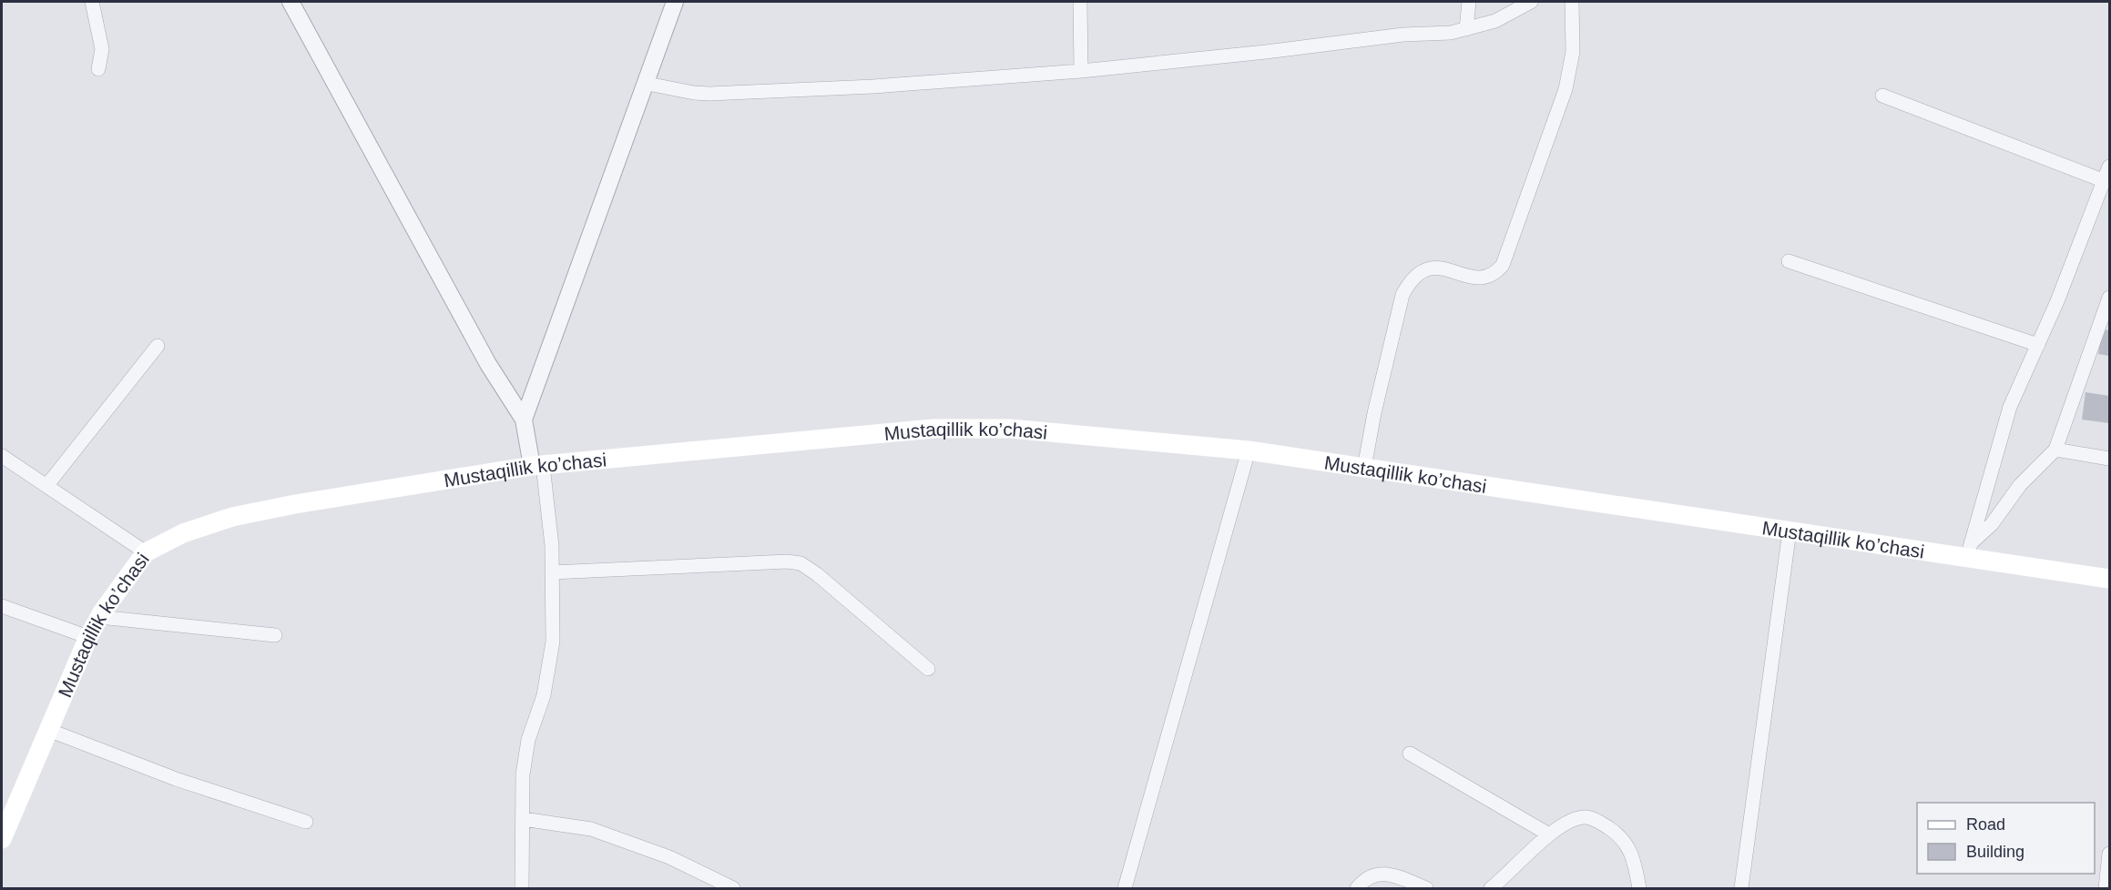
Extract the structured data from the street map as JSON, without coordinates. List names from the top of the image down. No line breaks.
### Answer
{"streets":{"main road":["Mustaqillik ko’chasi"]},"legend":["Road","Building"]}
